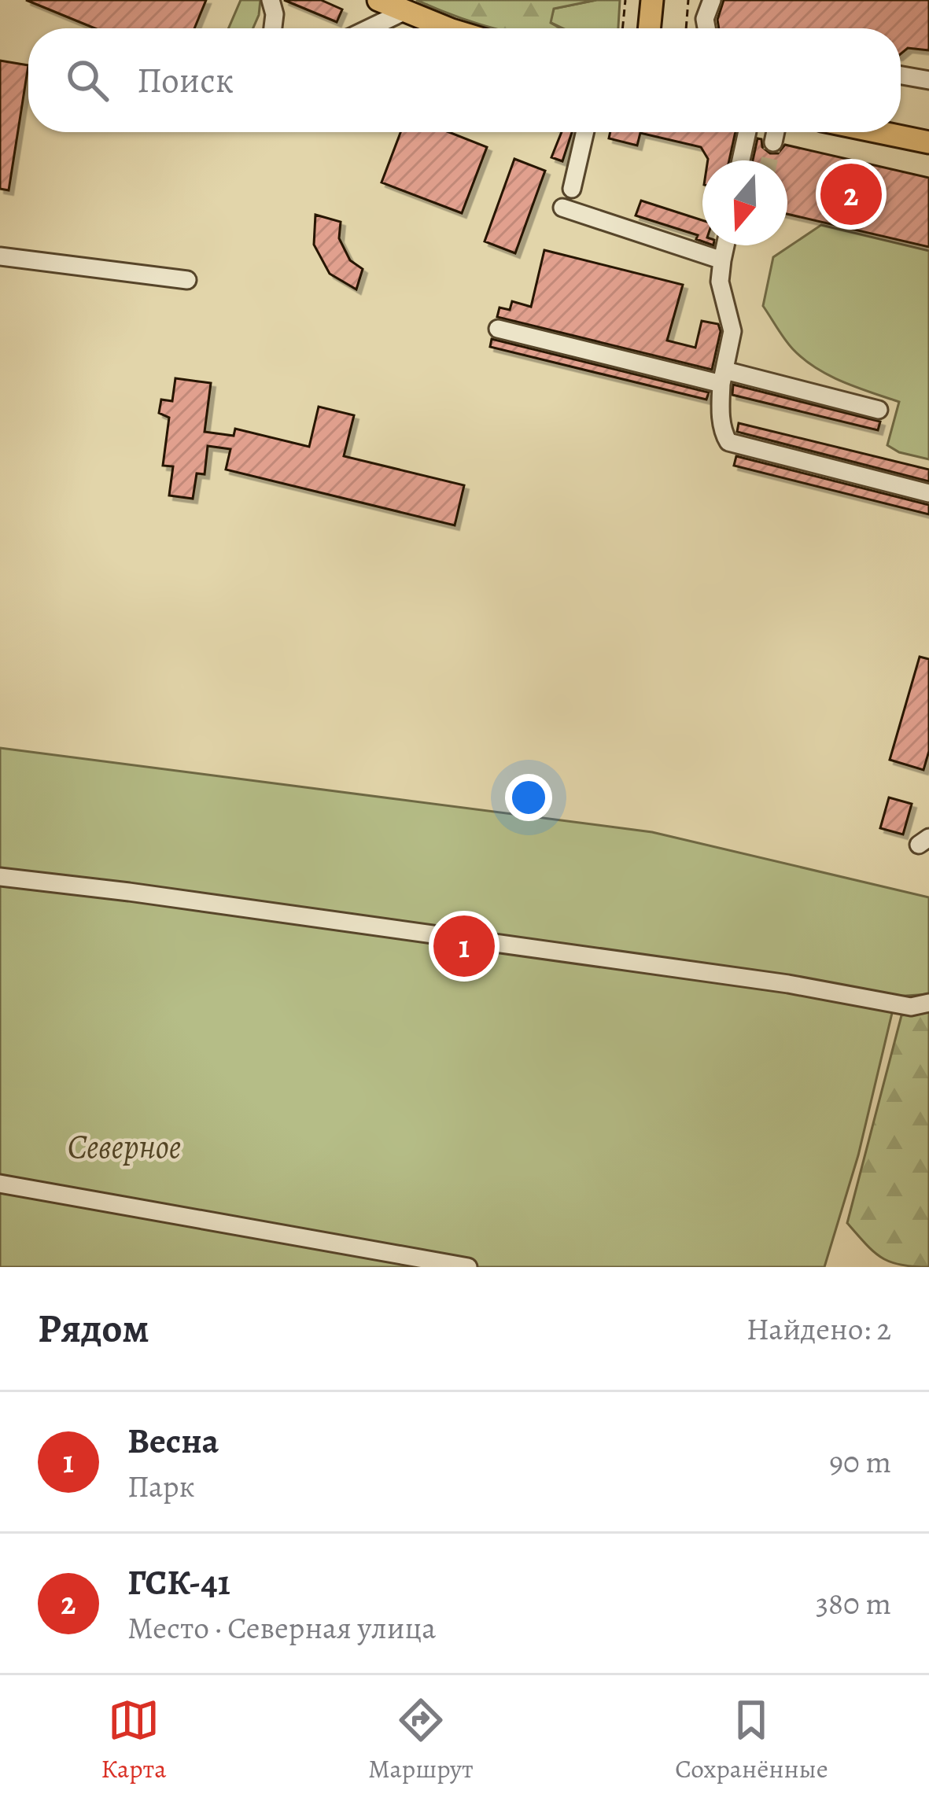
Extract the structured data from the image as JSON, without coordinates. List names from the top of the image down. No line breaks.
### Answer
{"parks":["Северное"],"north":"bottom","page":{"search":"Поиск","pins":["2","1"],"heading":["Рядом","Найдено: 2"],"list":[{"mark":"1","name":"Весна","note":"Парк","value":"90 m"},{"mark":"2","name":"ГСК-41","note":"Место · Северная улица","value":"380 m"}],"nav":["Карта","Маршрут","Сохранённые"]}}
